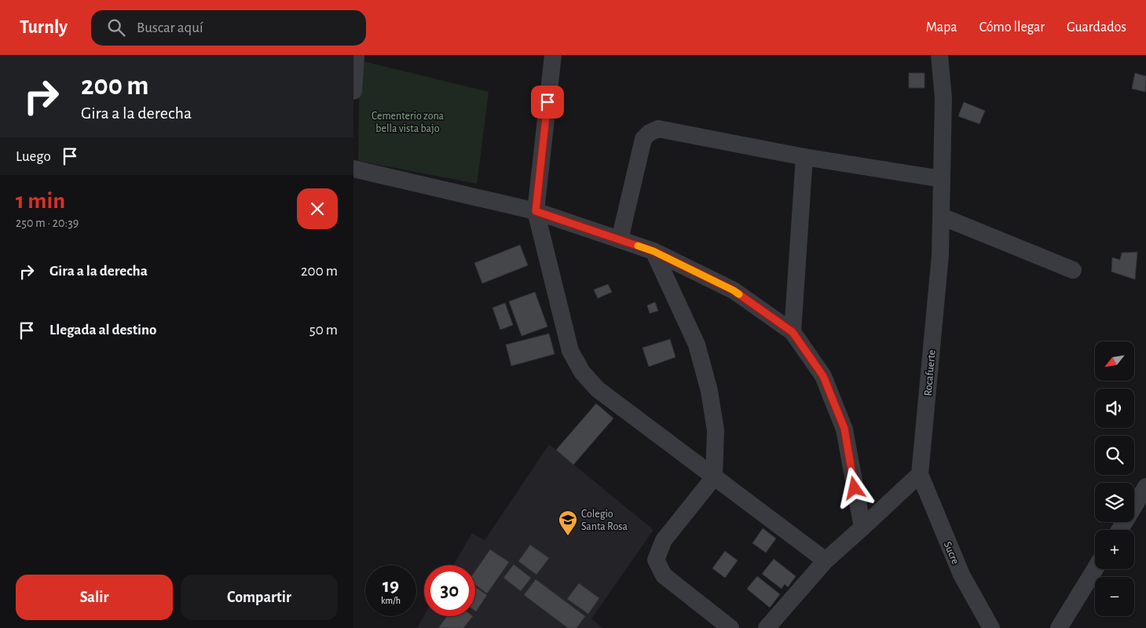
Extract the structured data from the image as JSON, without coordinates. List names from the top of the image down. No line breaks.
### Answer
{"streets":{"street":["Rocafuerte","Sucre"]},"crossings":[["Rocafuerte","Sucre"]],"parks":["Cementerio zona bella vista bajo"],"places":{"school or university":["Colegio Santa Rosa"]},"north":"bottom left","page":{"header":"Turnly","search":"Buscar aquí","nav":["Mapa","Cómo llegar","Guardados"],"turn":["200 m","Gira a la derecha"],"then":"Luego","heading":["1 min","250 m · 20:39"],"list":[{"name":"Gira a la derecha","value":"200 m"},{"name":"Llegada al destino","value":"50 m"}],"map_buttons":["+","−"],"speed":"19 km/h","limit":"30","buttons":["Salir","Compartir"]}}
